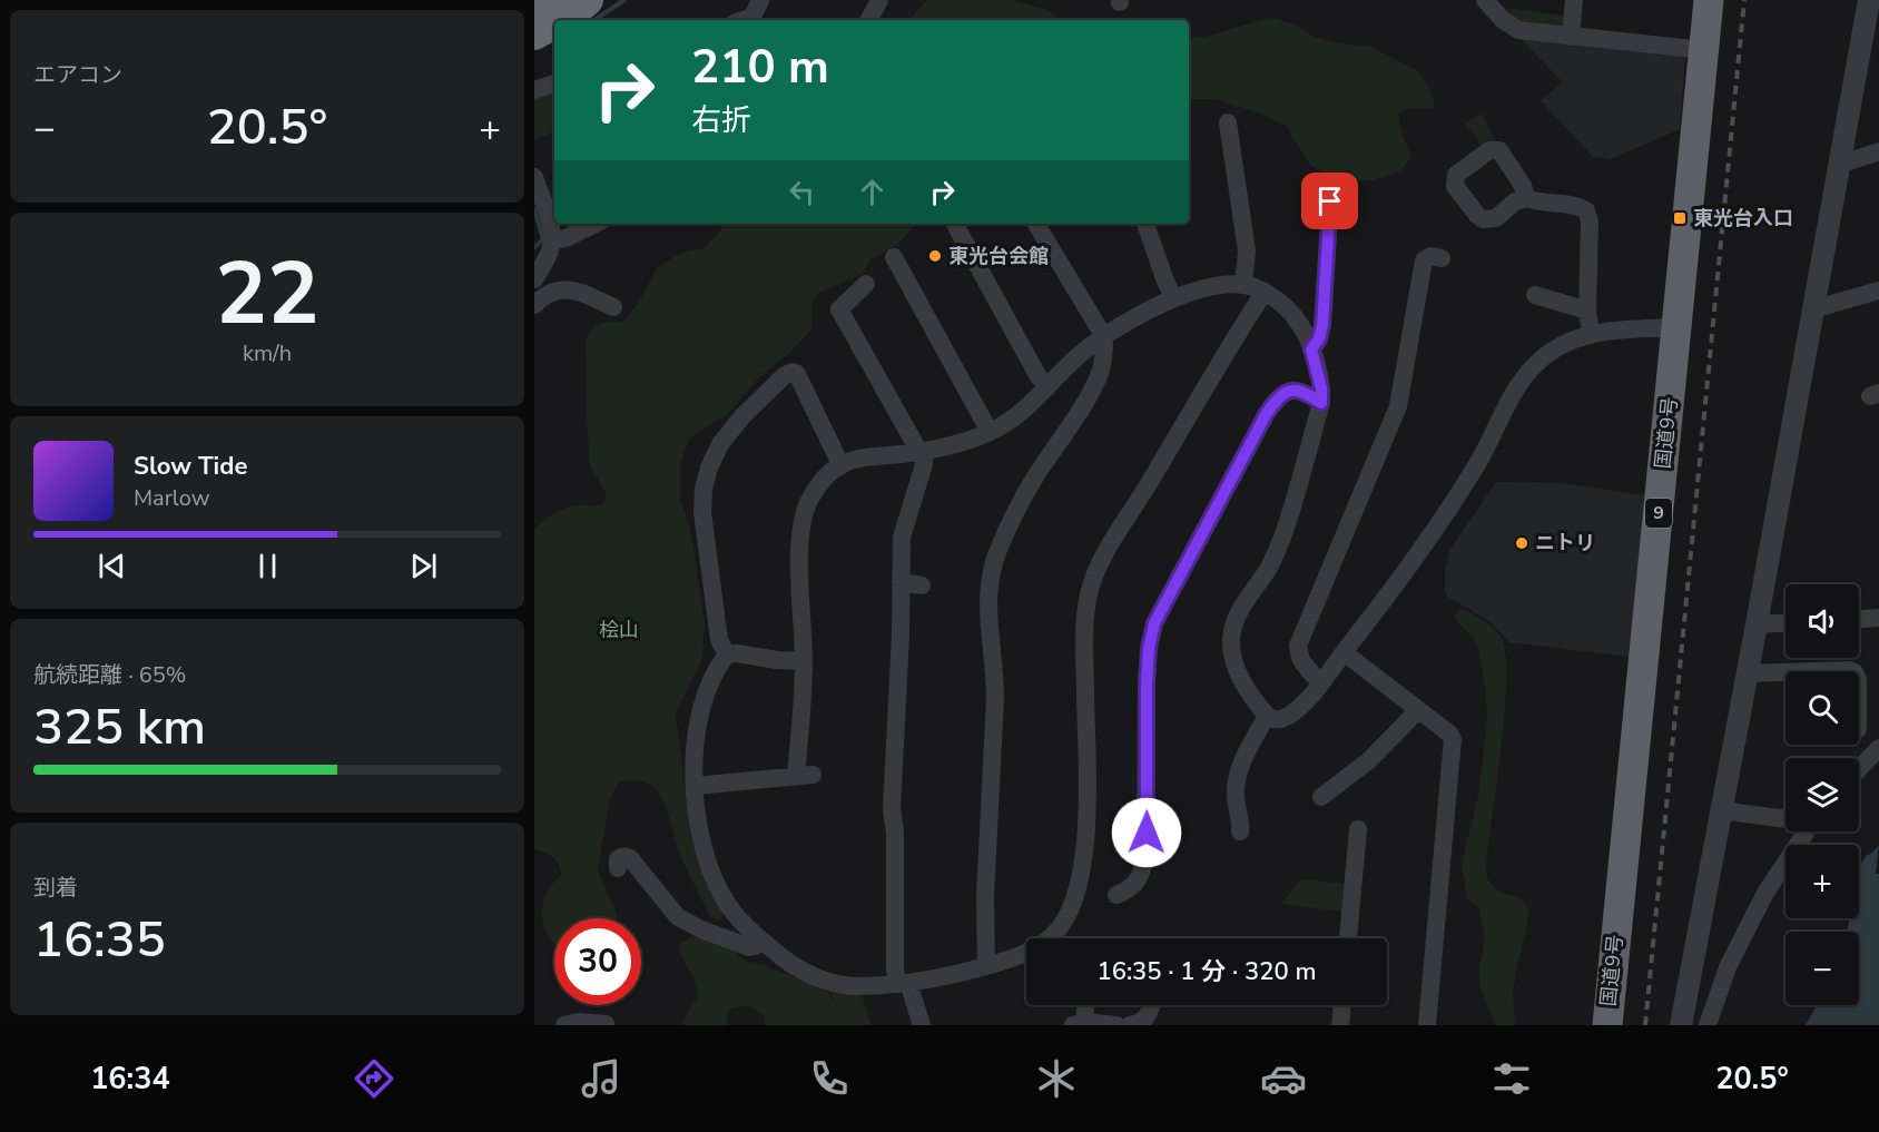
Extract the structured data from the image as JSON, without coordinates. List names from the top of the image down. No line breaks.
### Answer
{"streets":{"highway":["国道9号","9"]},"parks":["桧山"],"places":{"transit":["東光台入口"],"other":["東光台会館","ニトリ"]},"page":{"tile":["エアコン",["22","km/h"],["航続距離 · 65%","325 km"],["到着","16:35"]],"turn":["210 m","右折"],"heat":["−","20.5°","+"],"song":["Slow Tide","Marlow"],"map_buttons":["+","−"],"limit":"30","trip":"16:35 · 1 分 · 320 m","tabs":["16:34","20.5°"]}}
